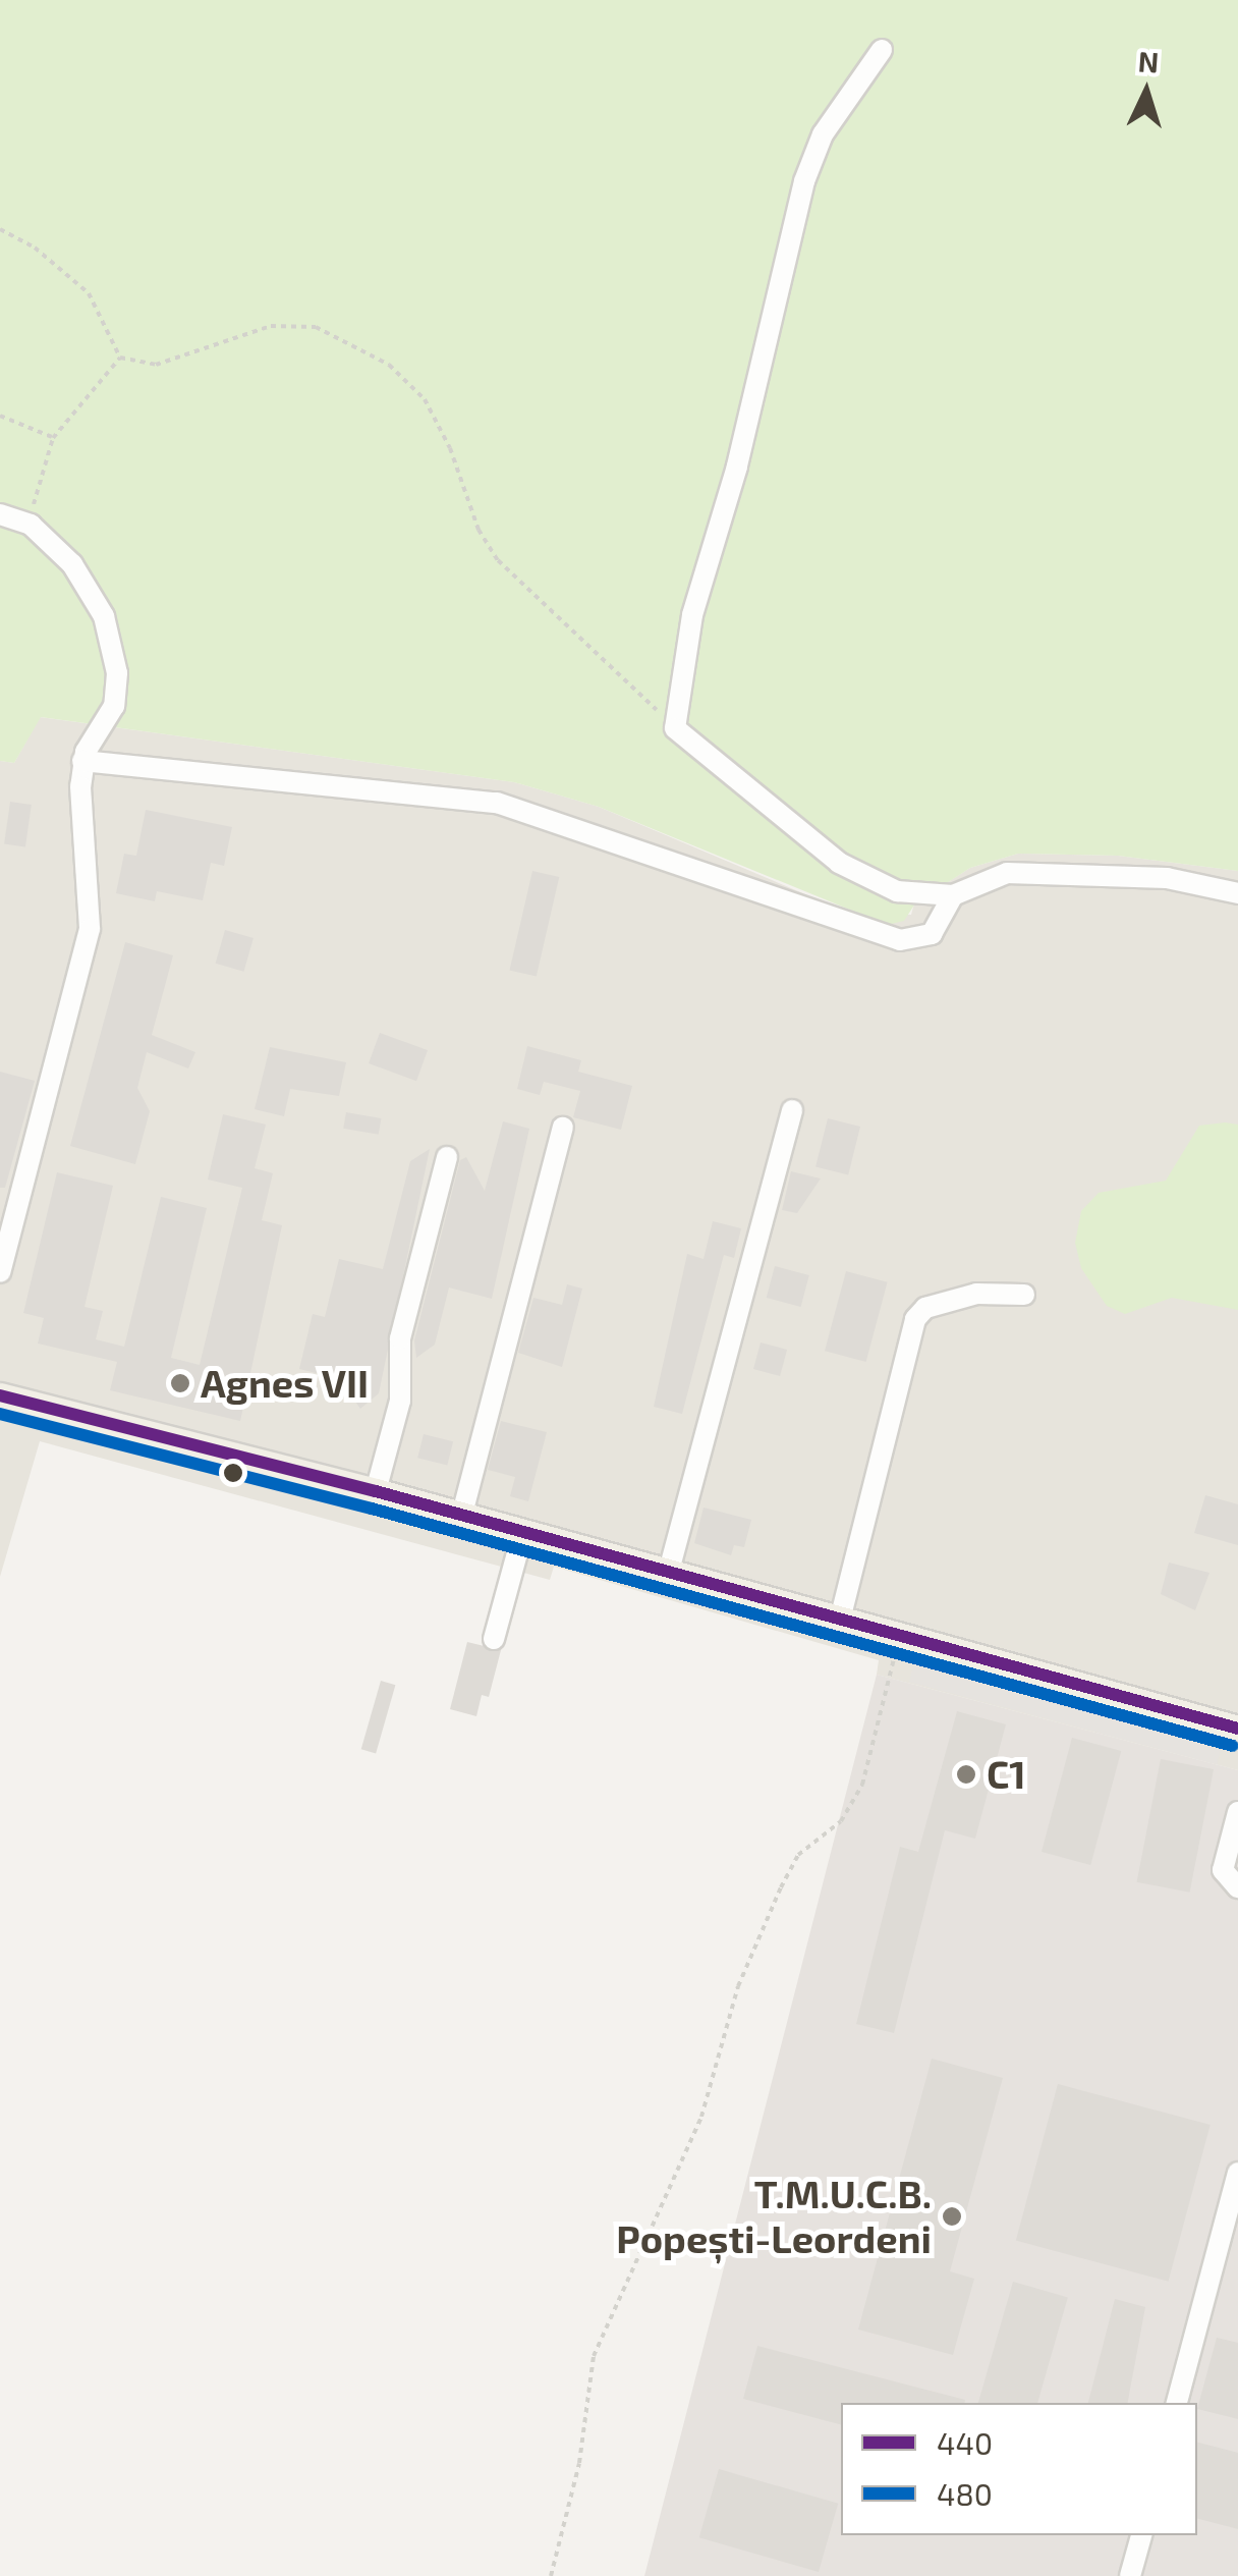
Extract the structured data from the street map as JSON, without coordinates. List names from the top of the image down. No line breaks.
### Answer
{"places":["Agnes VII","C1","T.M.U.C.B. Popești-Leordeni"],"lines":["transit line 440","transit line 480"],"legend":["440","480"],"north":"top"}
